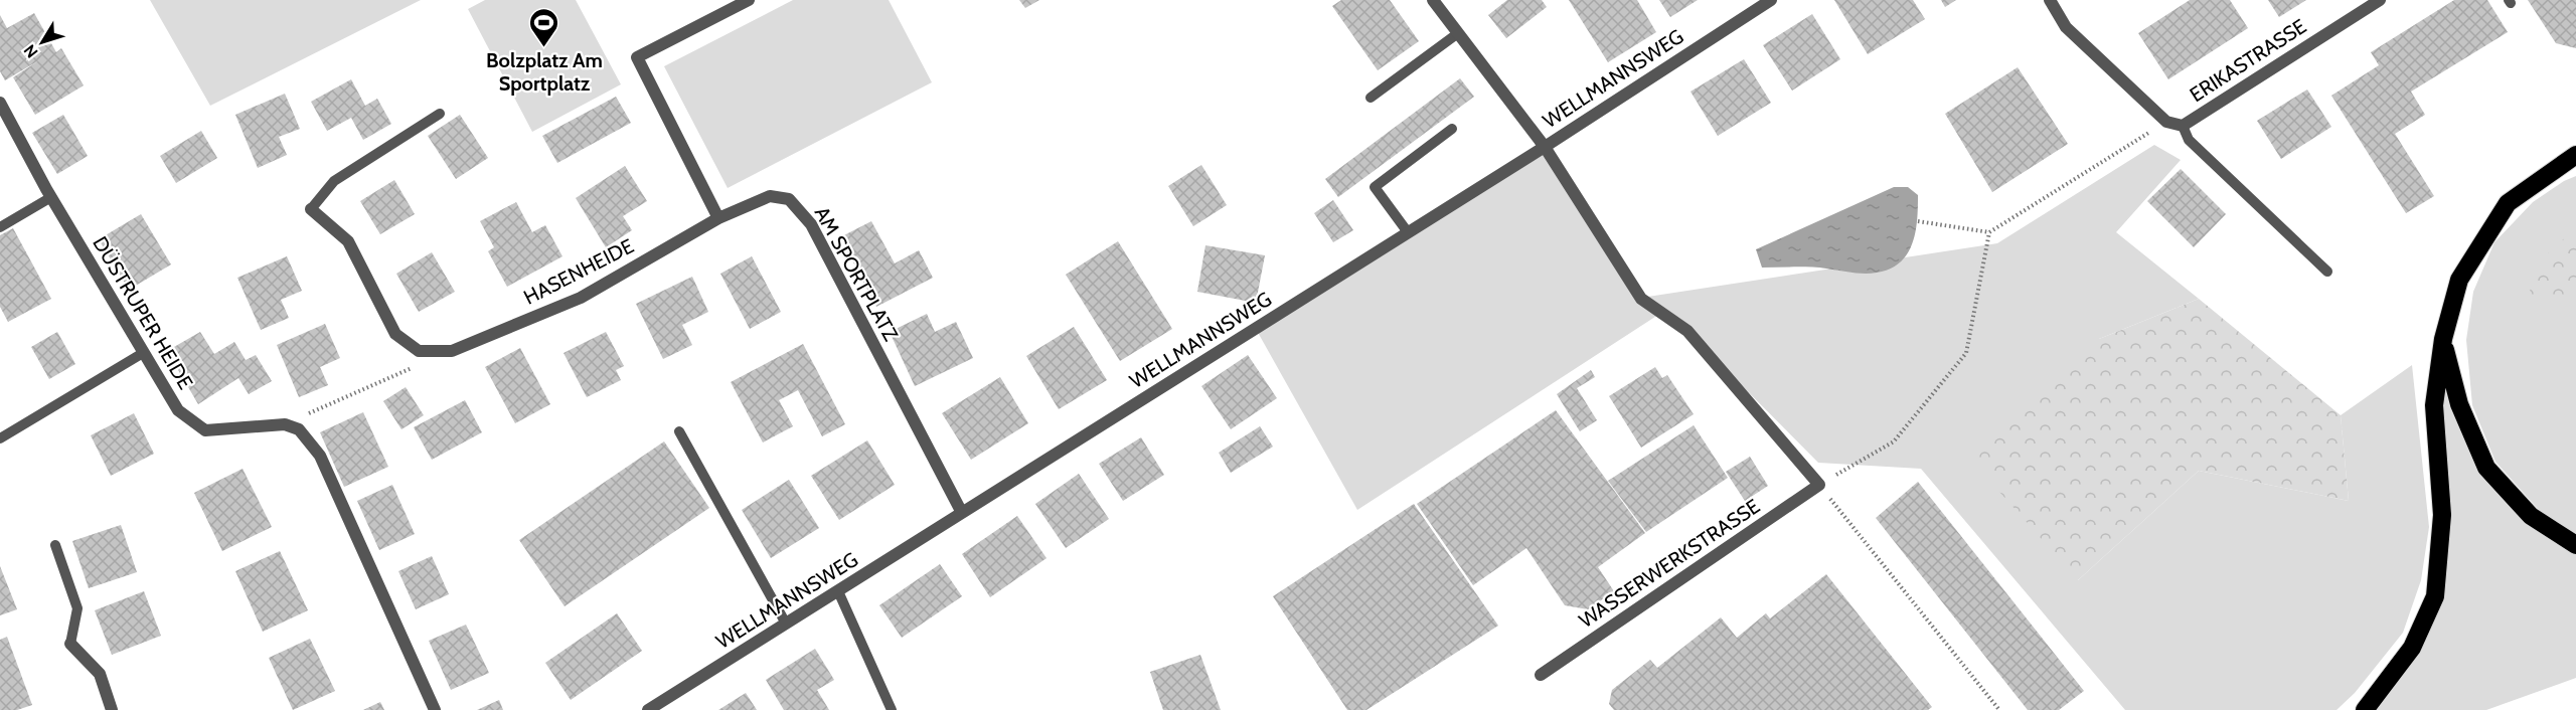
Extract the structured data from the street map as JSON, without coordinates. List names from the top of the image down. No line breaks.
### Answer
{"streets":{"street":["ERIKASTRASSE","WELLMANNSWEG","HASENHEIDE","AM SPORTPLATZ","DÜSTRUPER HEIDE","WASSERWERKSTRASSE"]},"crossings":[["WELLMANNSWEG","AM SPORTPLATZ"],["HASENHEIDE","AM SPORTPLATZ"]],"places":{"sports":["Bolzplatz Am Sportplatz"]},"north":"bottom left"}
